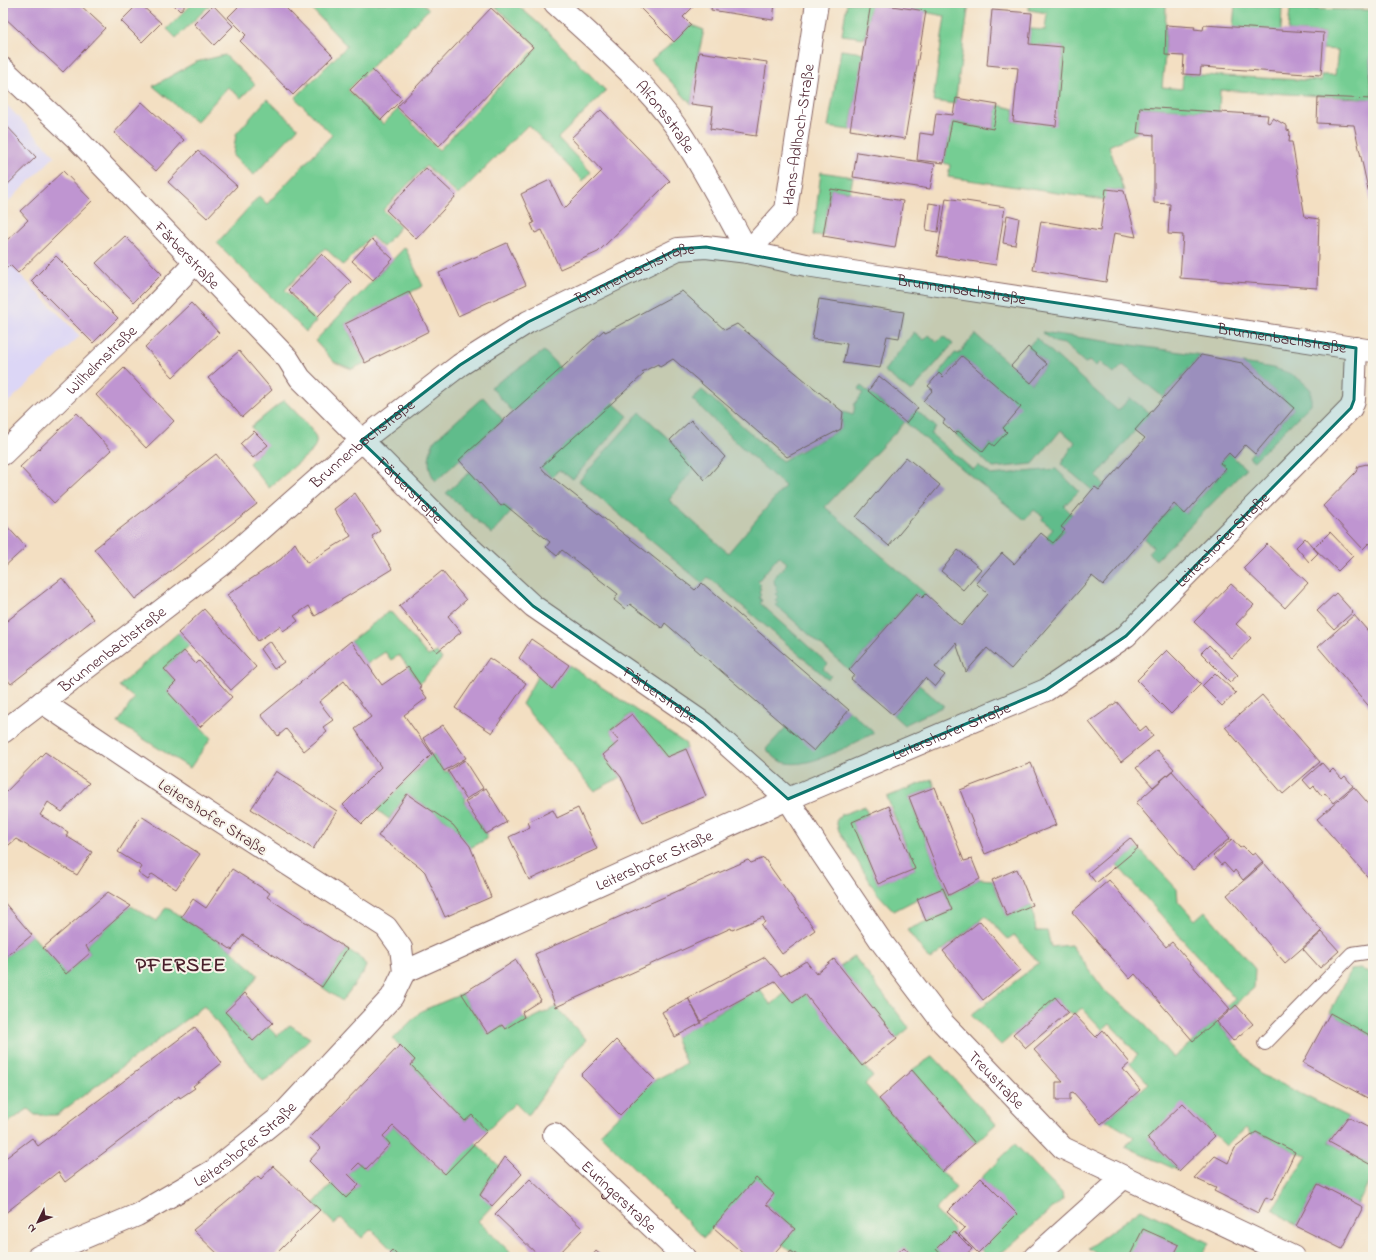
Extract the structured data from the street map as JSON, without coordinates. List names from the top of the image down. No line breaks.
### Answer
{"streets":{"street":["Alfonsstraße","Hans-Adlhoch-Straße","Färberstraße","Brunnenbachstraße","Wilhelmstraße","Leitershofer Straße","Treustraße","Euringerstraße"]},"crossings":[["Alfonsstraße","Hans-Adlhoch-Straße"],["Alfonsstraße","Brunnenbachstraße"],["Hans-Adlhoch-Straße","Brunnenbachstraße"],["Färberstraße","Brunnenbachstraße"],["Färberstraße","Wilhelmstraße"],["Färberstraße","Leitershofer Straße"],["Färberstraße","Treustraße"],["Brunnenbachstraße","Leitershofer Straße"],["Leitershofer Straße","Treustraße"]],"districts":["PFERSEE"],"north":"bottom left"}
